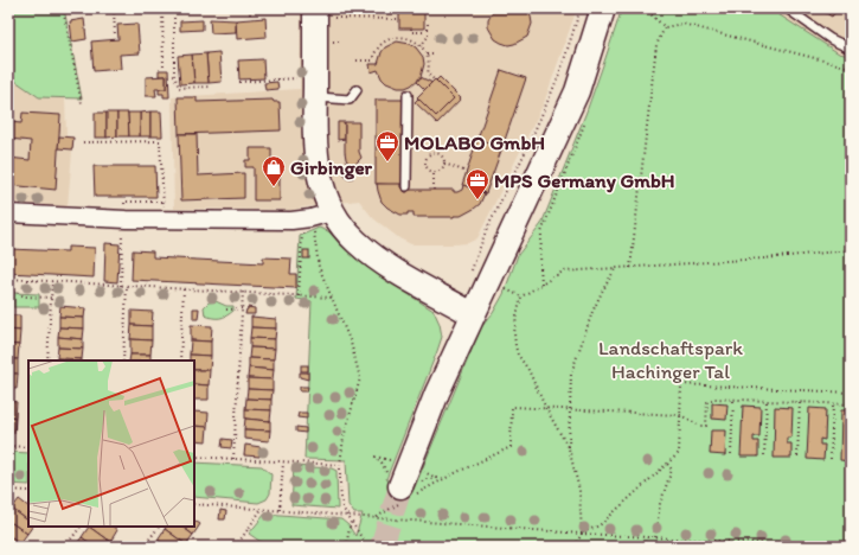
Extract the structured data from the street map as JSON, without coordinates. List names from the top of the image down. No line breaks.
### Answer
{"parks":["Landschaftspark Hachinger Tal"],"places":{"office":["MOLABO GmbH","MPS Germany GmbH"],"shop":["Girbinger"]}}
